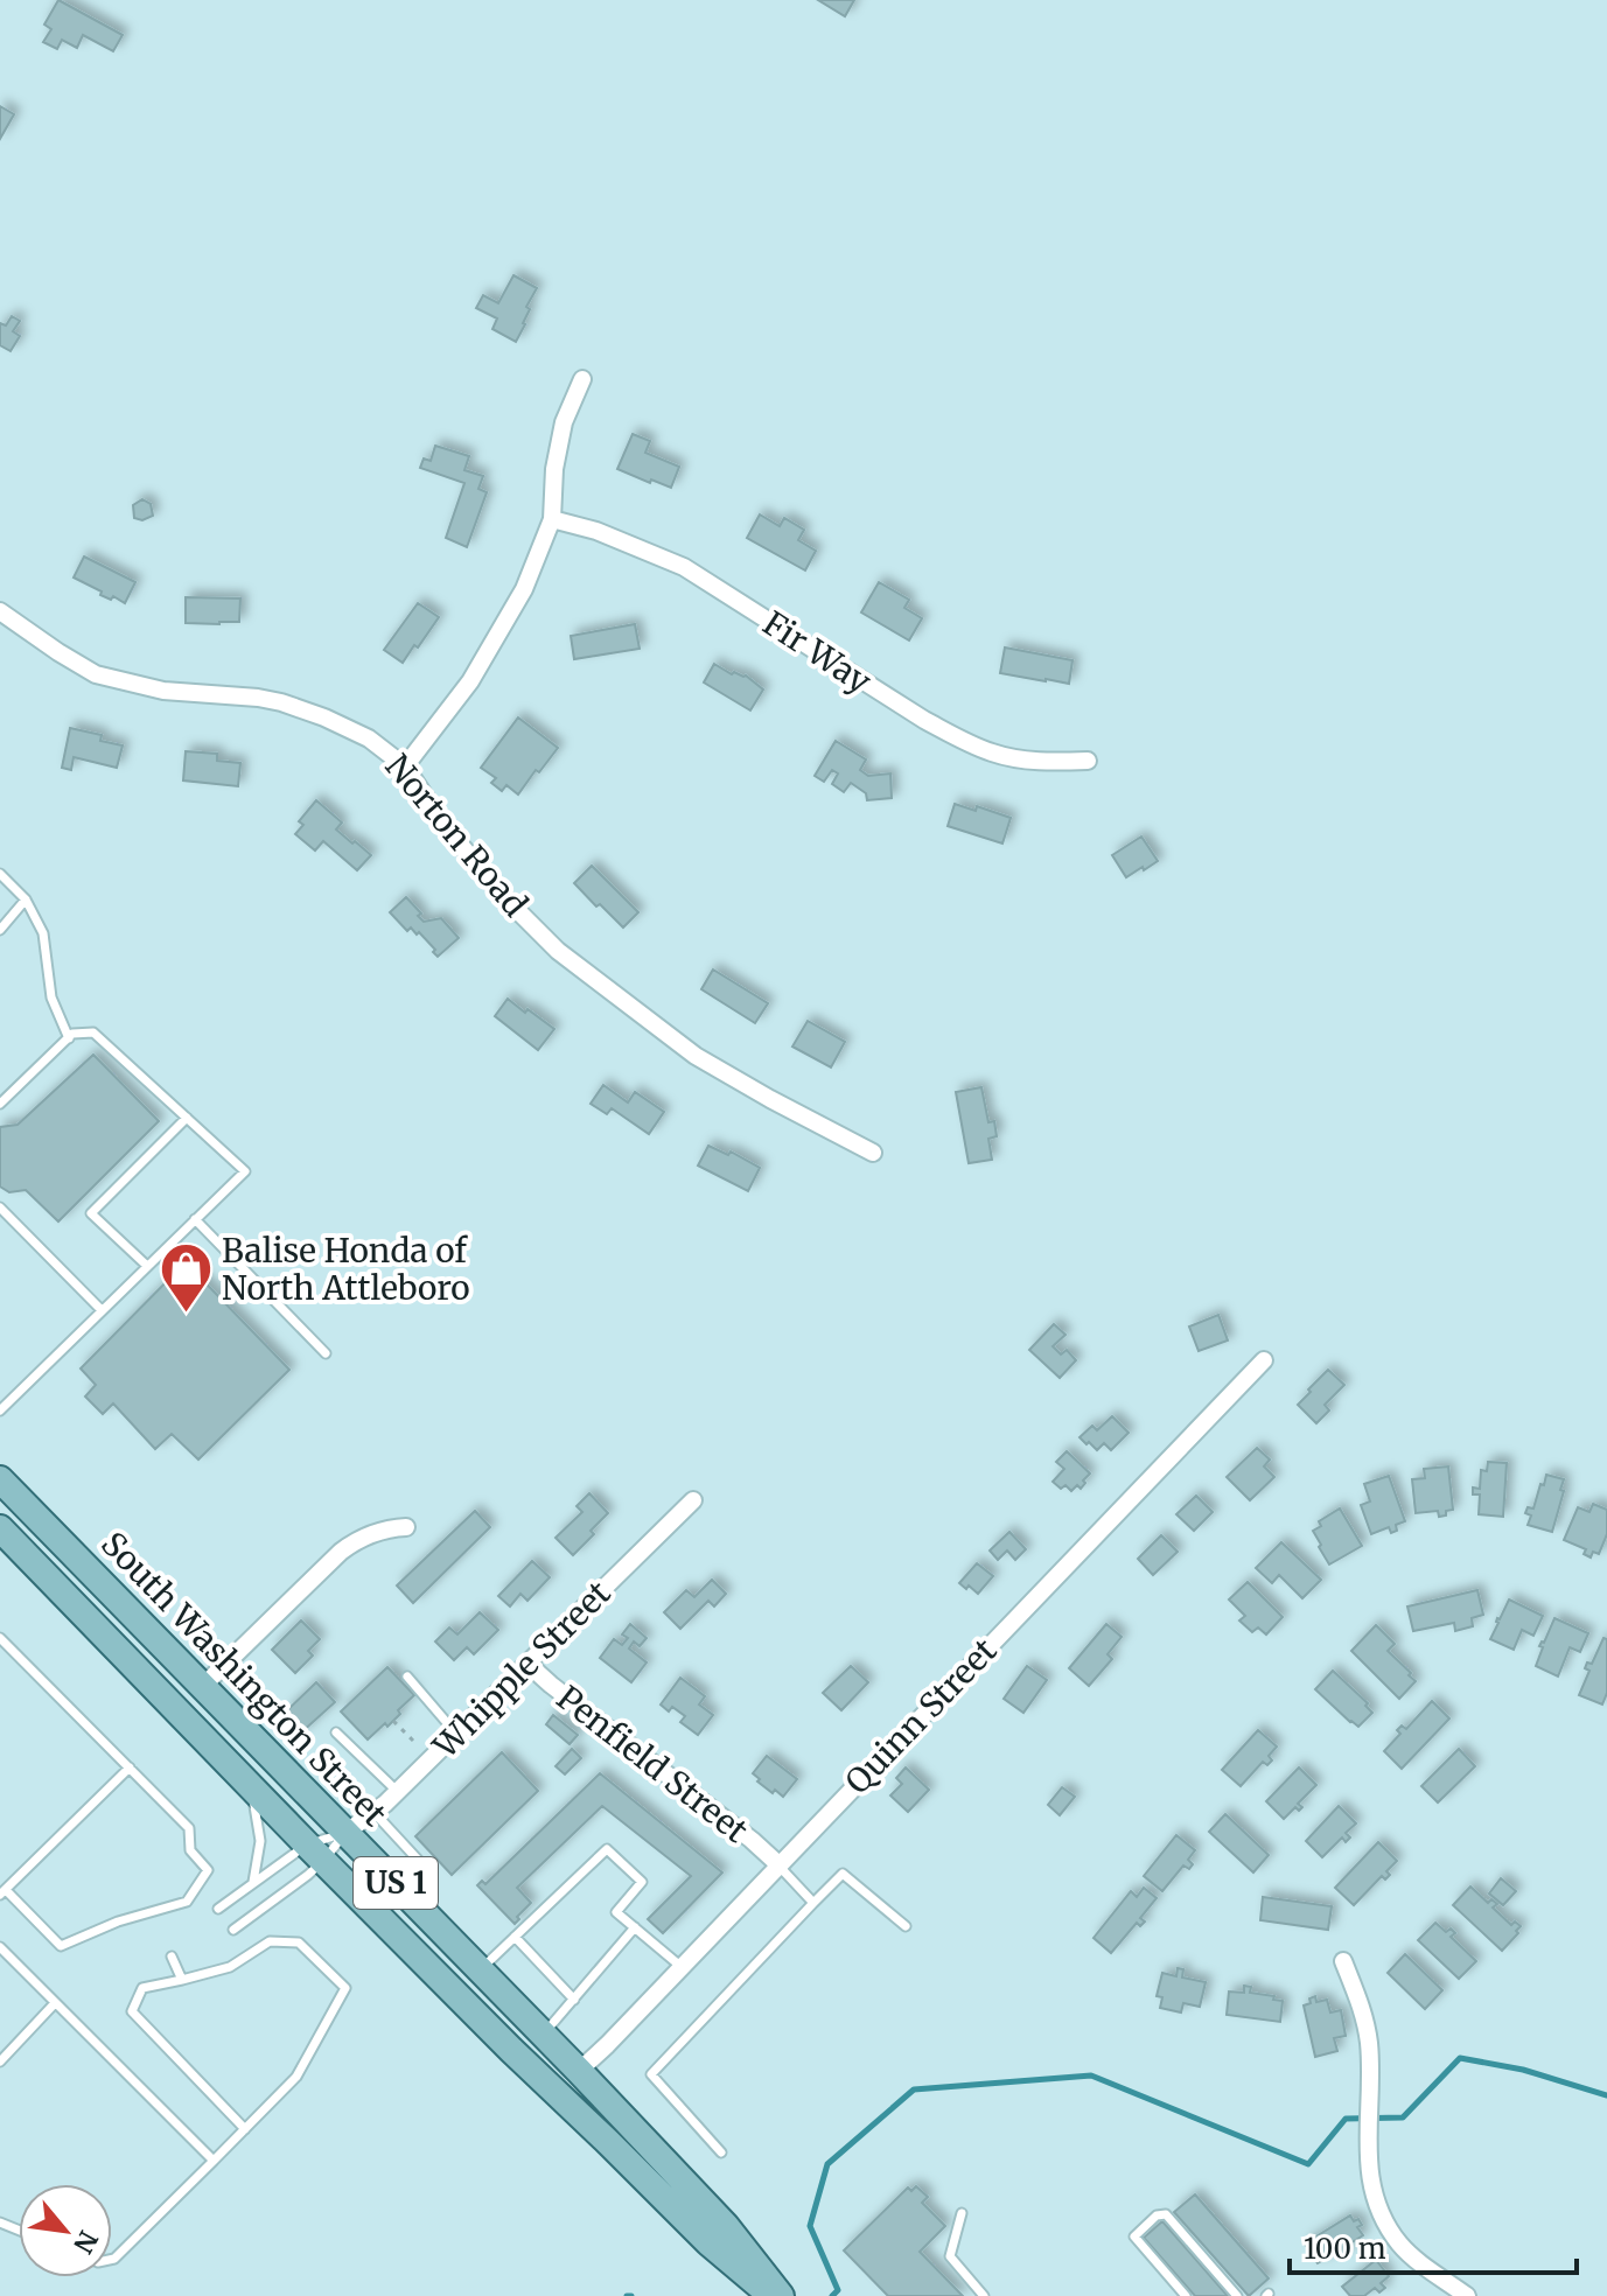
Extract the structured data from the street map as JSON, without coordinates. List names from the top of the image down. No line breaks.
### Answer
{"streets":{"main road":["South Washington Street","US 1"],"street":["Fir Way","Norton Road","Whipple Street","Quinn Street","Penfield Street"]},"crossings":[["Whipple Street","South Washington Street"],["Whipple Street","Penfield Street"],["South Washington Street","Quinn Street"],["Quinn Street","Penfield Street"]],"places":{"shop":["Balise Honda of North Attleboro"]},"scale_bar":"100 m","north":"bottom right"}
